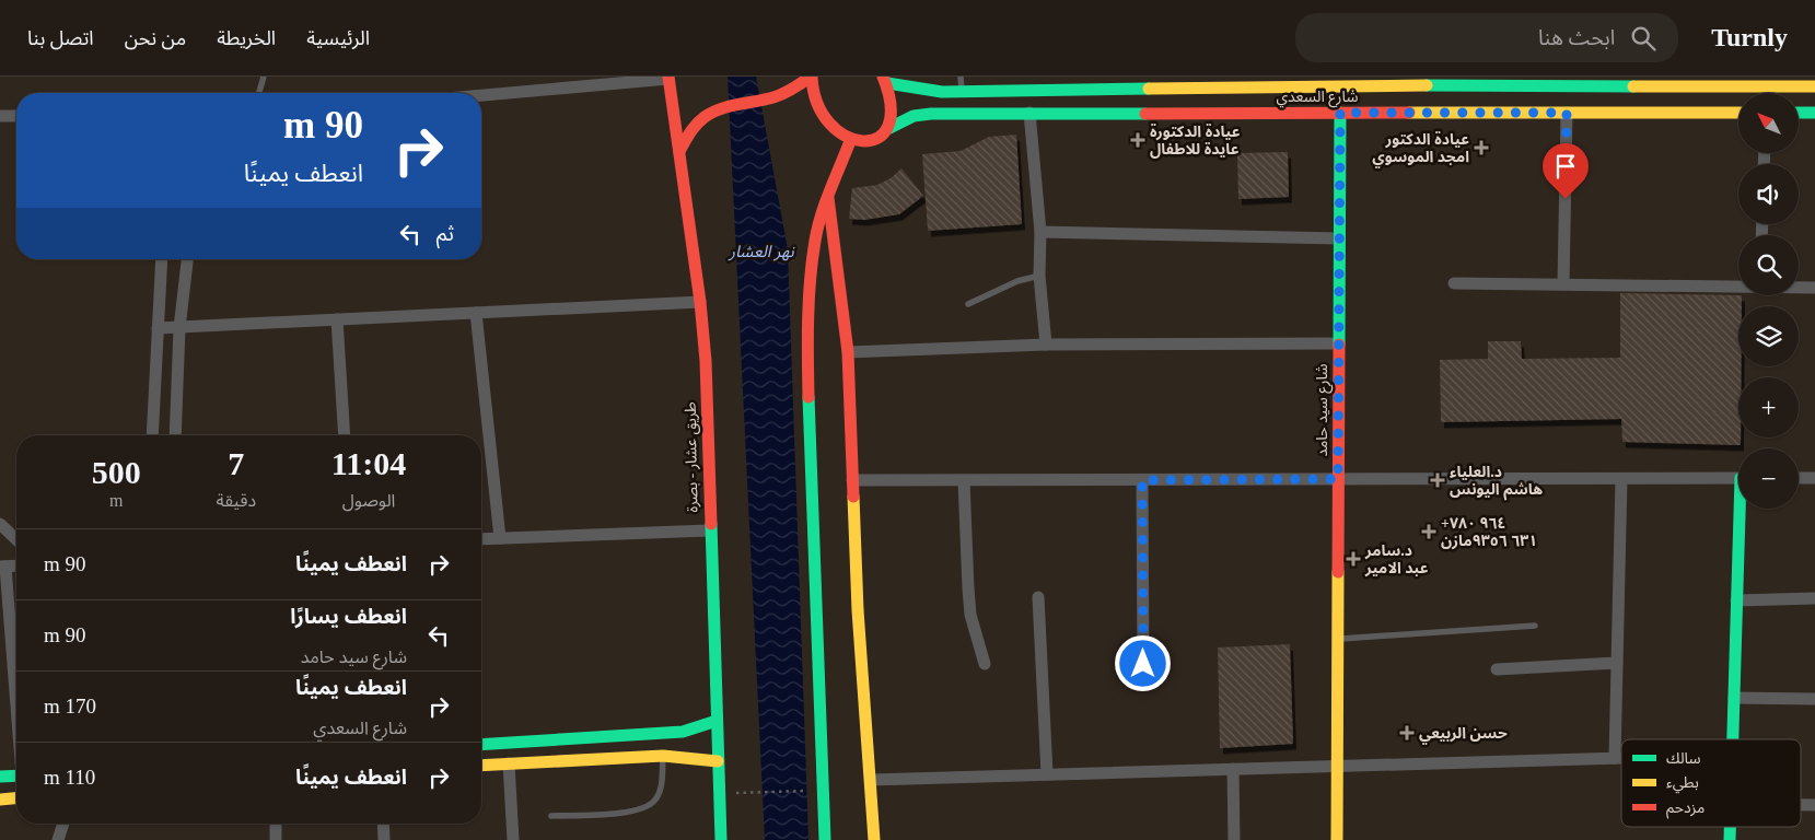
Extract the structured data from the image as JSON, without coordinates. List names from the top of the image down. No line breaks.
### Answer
{"streets":{"main road":["شارع السعدي","شارع سيد حامد","طريق عشار - بصرة"]},"crossings":[["شارع السعدي","شارع سيد حامد"]],"water":["نهر العشار"],"places":{"health":["عيادة الدكتورة عايدة للاطفال","عيادة الدكتور امجد الموسوي","د.العلياء هاشم اليونس","+٩٦٤ ٧٨٠ ٦٣١ ٩٣٥٦مازن","د.سامر عبد الامير","حسن الربيعي"]},"legend":["سالك","بطيء","مزدحم"],"north":"top left","page":{"header":"Turnly","search":"ابحث هنا","nav":["الرئيسية","الخريطة","من نحن","اتصل بنا"],"map_buttons":["+","−"],"turn":["90 m","انعطف يمينًا"],"then":"ثم","eta":["11:04","الوصول","7","دقيقة","500","m"],"list":[{"name":"انعطف يمينًا","value":"90 m"},{"name":"انعطف يسارًا","note":"شارع سيد حامد","value":"90 m"},{"name":"انعطف يمينًا","note":"شارع السعدي","value":"170 m"},{"name":"انعطف يمينًا","value":"110 m"}]}}
